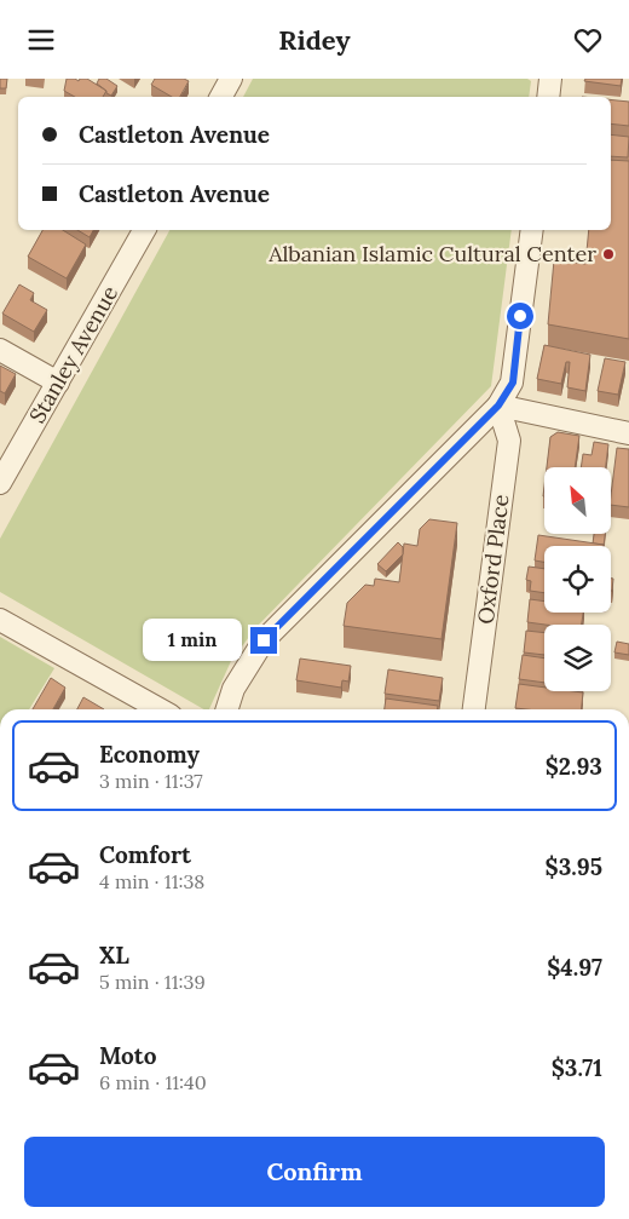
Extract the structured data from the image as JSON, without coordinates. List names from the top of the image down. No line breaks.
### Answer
{"streets":{"street":["Stanley Avenue","Oxford Place"]},"places":["Albanian Islamic Cultural Center"],"north":"top left","page":{"header":"Ridey","banner":["Castleton Avenue","Castleton Avenue"],"bubble":"1 min","list":[{"name":"Economy","note":"3 min · 11:37","value":"$2.93"},{"name":"Comfort","note":"4 min · 11:38","value":"$3.95"},{"name":"XL","note":"5 min · 11:39","value":"$4.97"},{"name":"Moto","note":"6 min · 11:40","value":"$3.71"}],"buttons":"Confirm"}}
